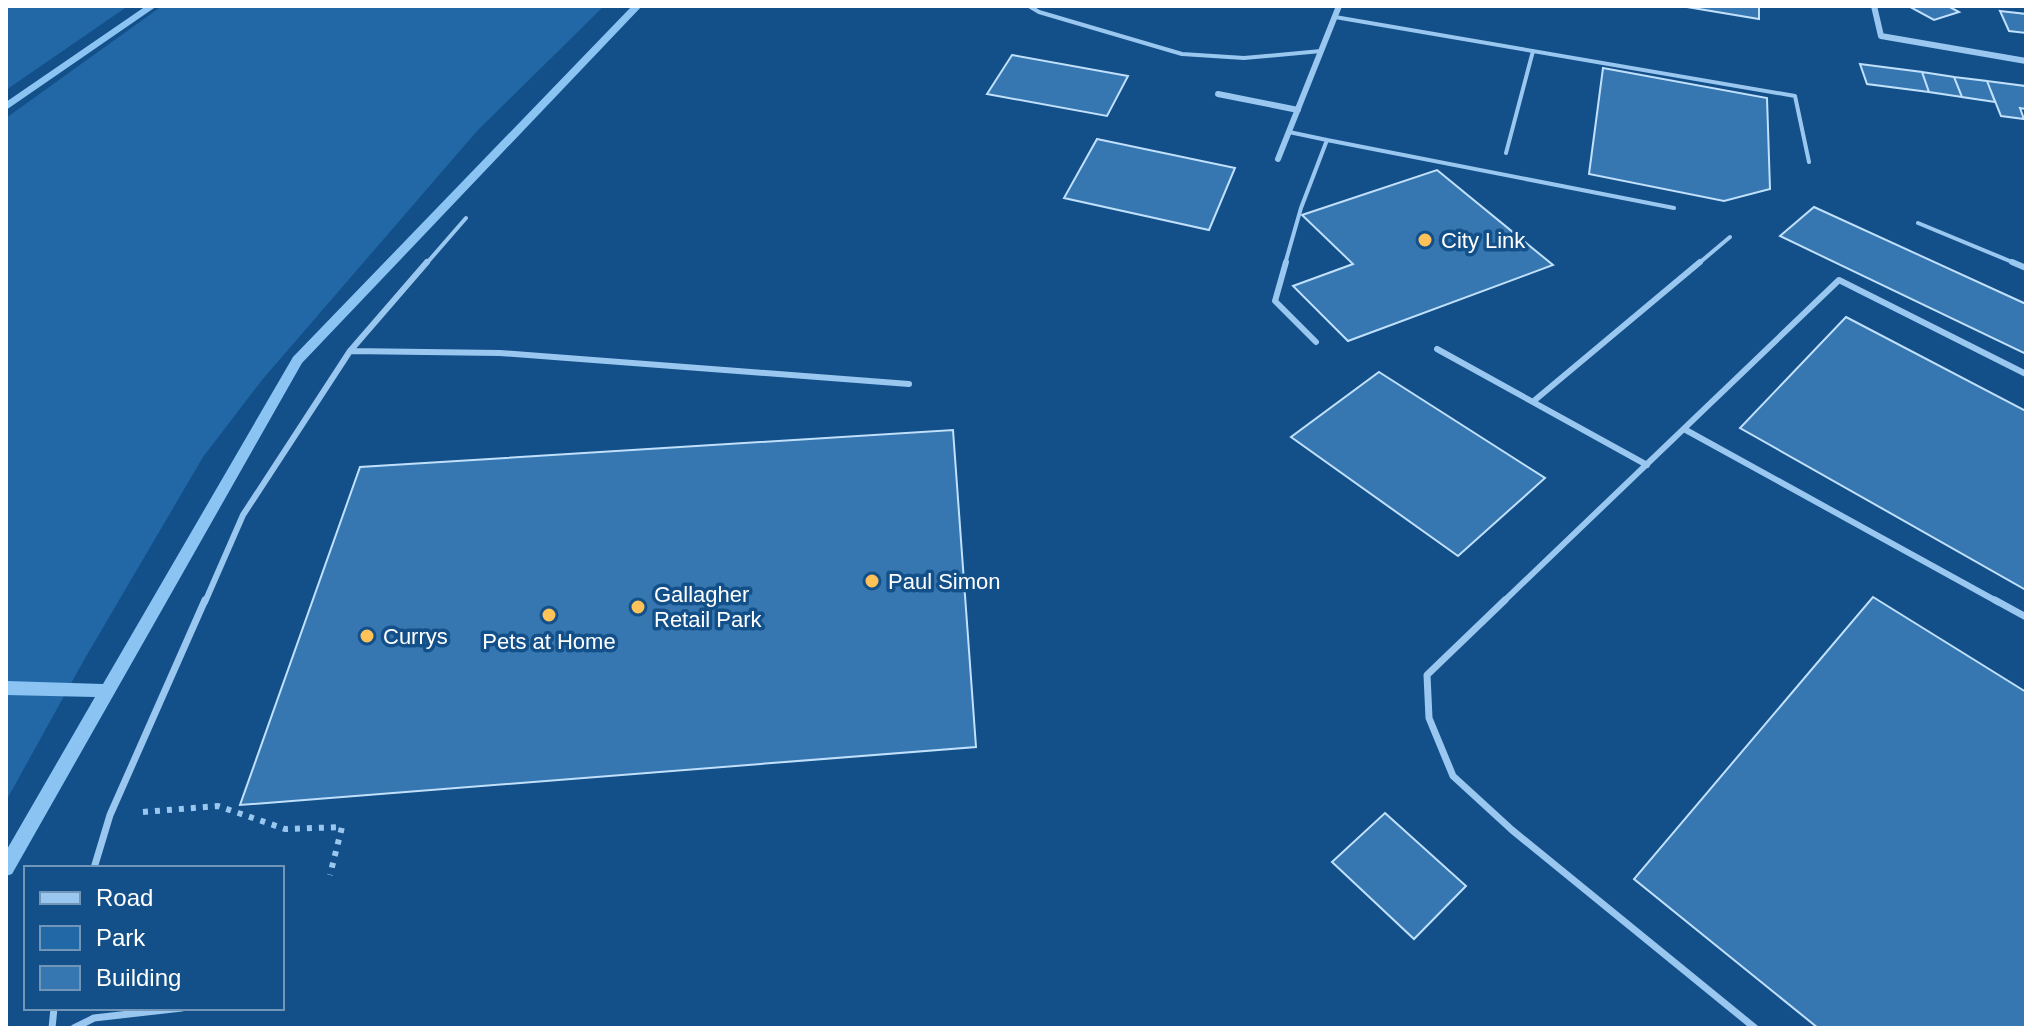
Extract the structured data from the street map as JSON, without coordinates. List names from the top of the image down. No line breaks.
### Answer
{"places":["City Link","Paul Simon","Gallagher Retail Park","Pets at Home","Currys"],"legend":["Road","Park","Building"]}
